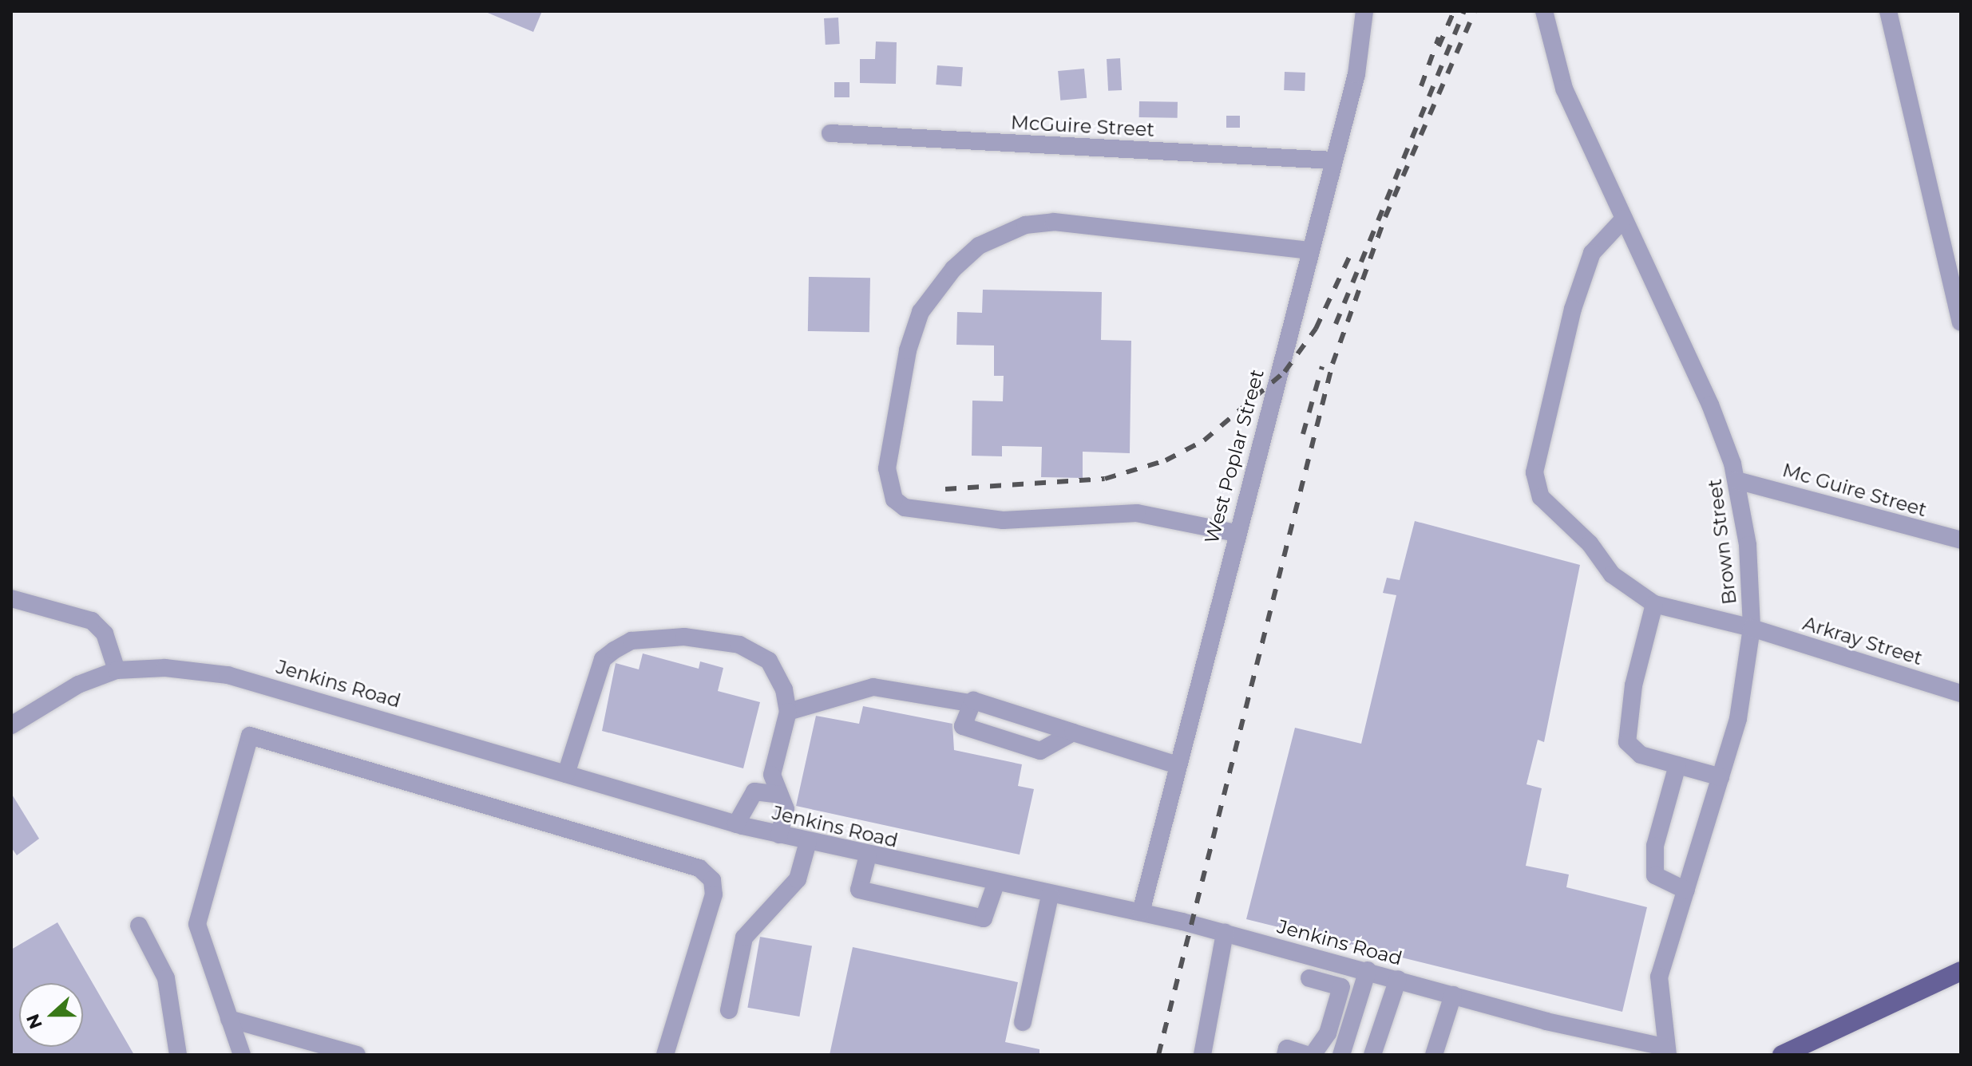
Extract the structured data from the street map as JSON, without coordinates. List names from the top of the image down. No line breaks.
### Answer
{"streets":{"street":["McGuire Street","West Poplar Street","Mc Guire Street","Brown Street","Arkray Street","Jenkins Road"]},"crossings":[["McGuire Street","West Poplar Street"],["West Poplar Street","Jenkins Road"],["Mc Guire Street","Brown Street"],["Brown Street","Arkray Street"],["Brown Street","Jenkins Road"]],"north":"left"}
